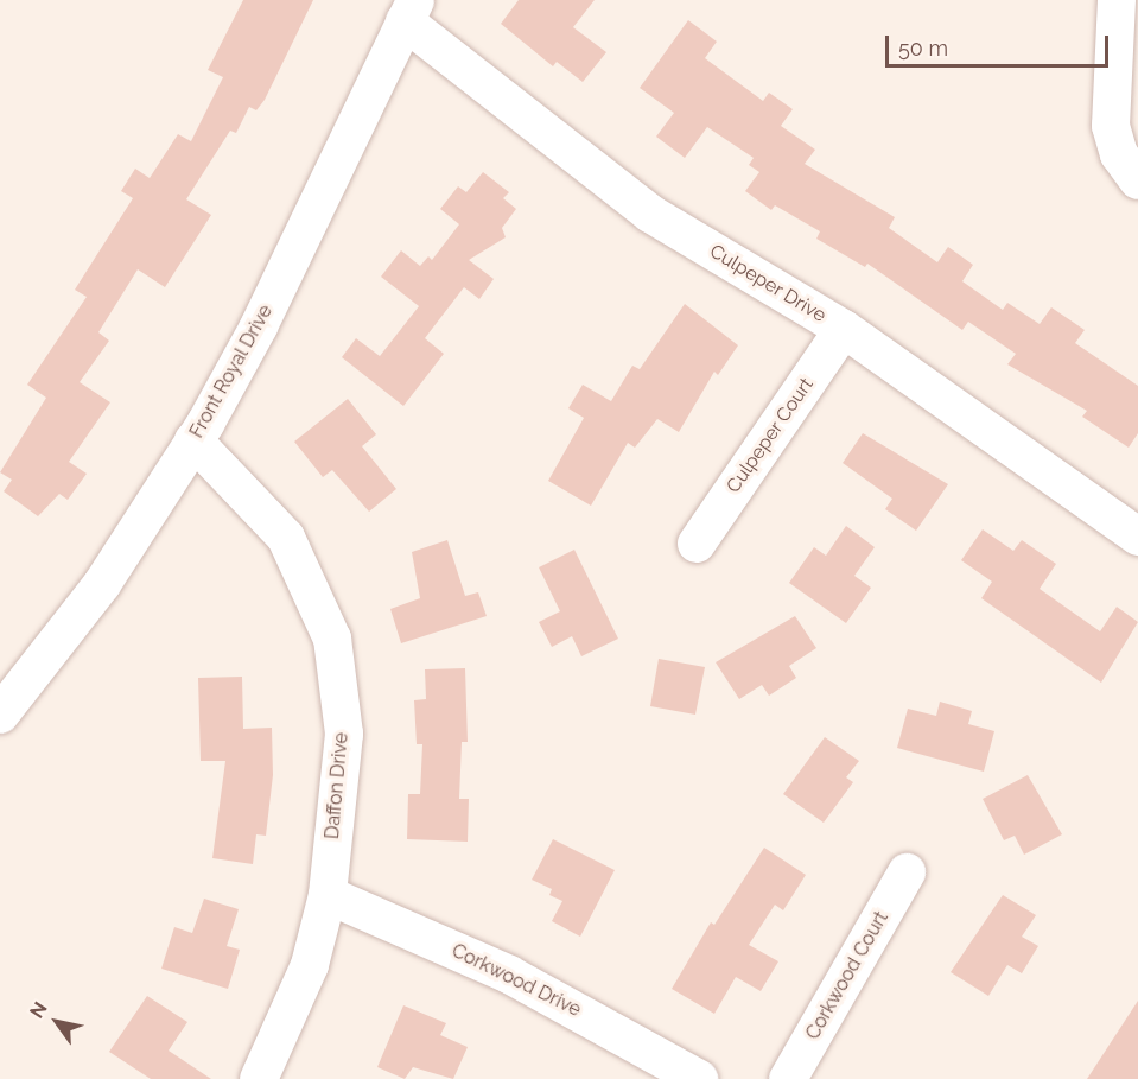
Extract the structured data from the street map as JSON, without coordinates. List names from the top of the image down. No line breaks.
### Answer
{"streets":{"street":["Culpeper Drive","Front Royal Drive","Culpeper Court","Daffon Drive","Corkwood Court","Corkwood Drive"]},"crossings":[["Culpeper Drive","Front Royal Drive"],["Culpeper Drive","Culpeper Court"],["Front Royal Drive","Daffon Drive"],["Daffon Drive","Corkwood Drive"]],"scale_bar":"50 m","north":"top left"}
